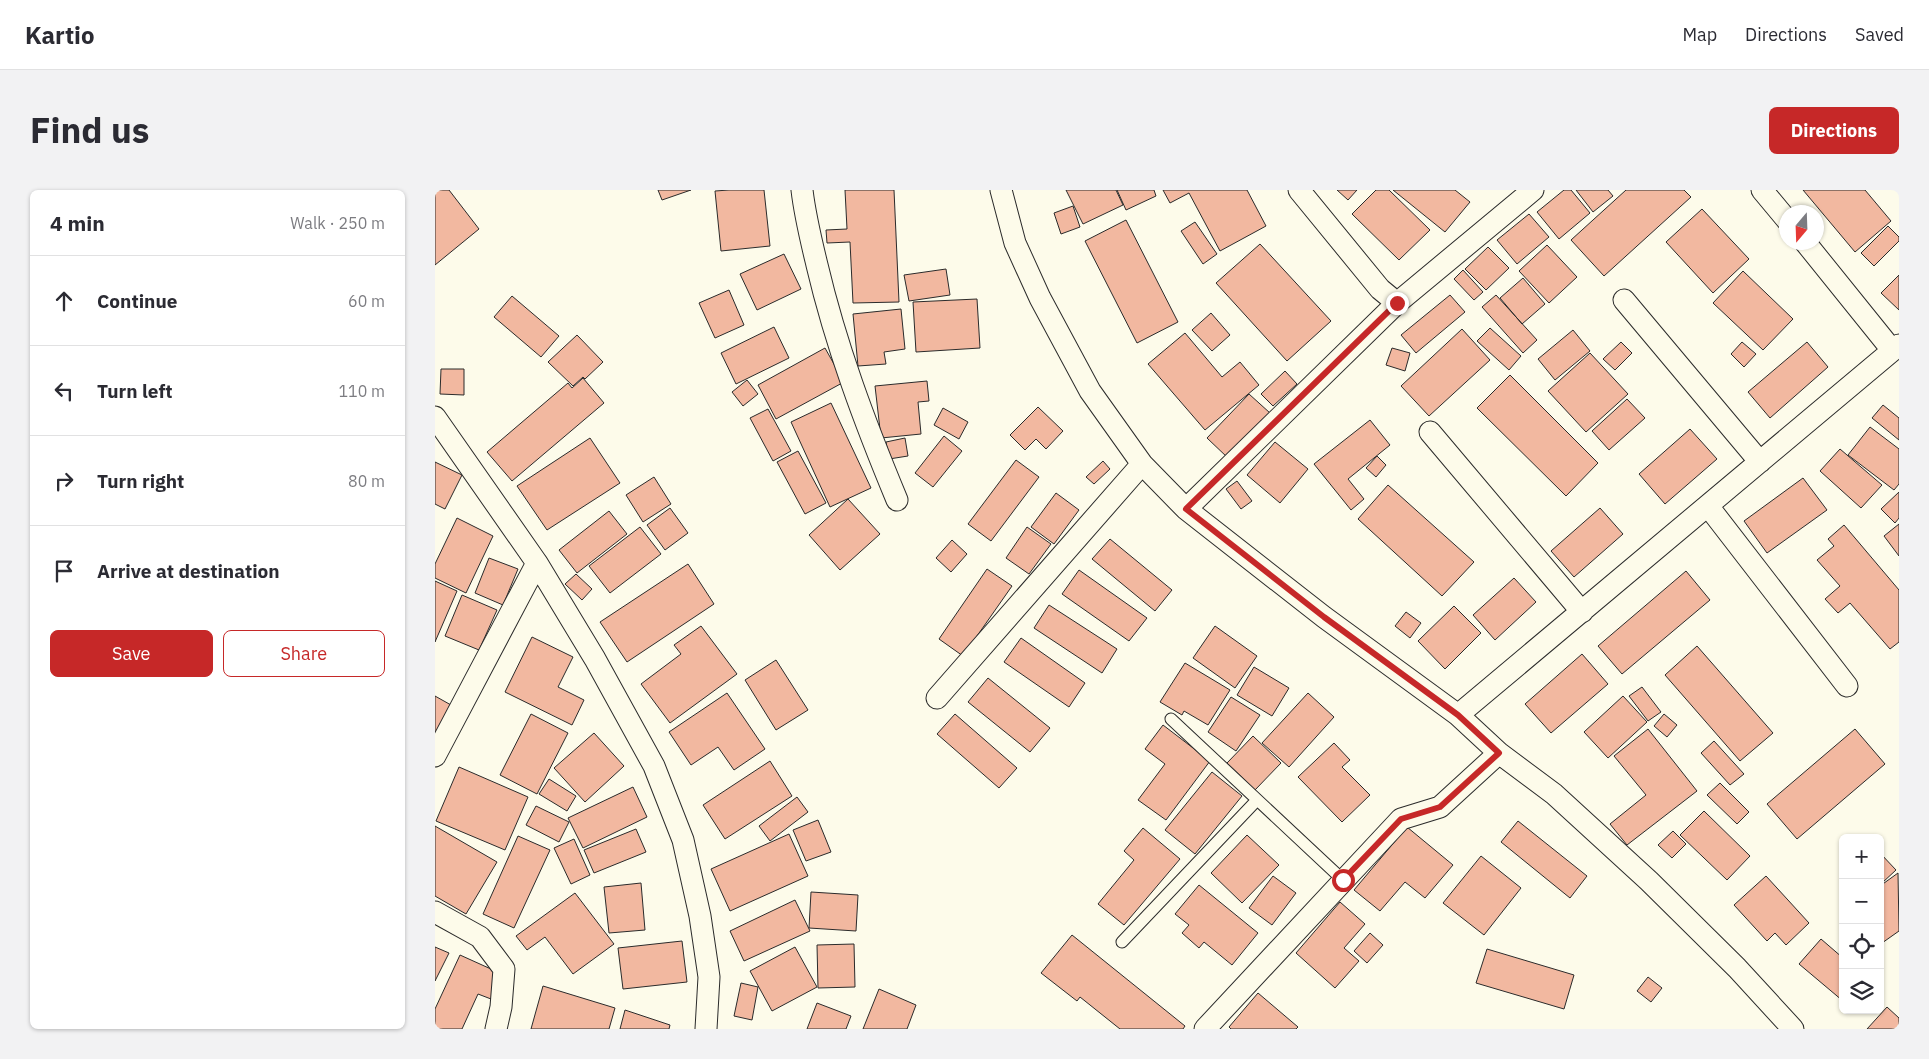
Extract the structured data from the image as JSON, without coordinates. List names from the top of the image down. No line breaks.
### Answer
{"north":"bottom","page":{"header":"Kartio","nav":["Map","Directions","Saved"],"title":"Find us","buttons":["Directions",["Save","Share"]],"heading":["4 min","Walk · 250 m"],"list":[["Continue","60 m"],["Turn left","110 m"],["Turn right","80 m"],"Arrive at destination"],"map_buttons":["+","−"]}}
